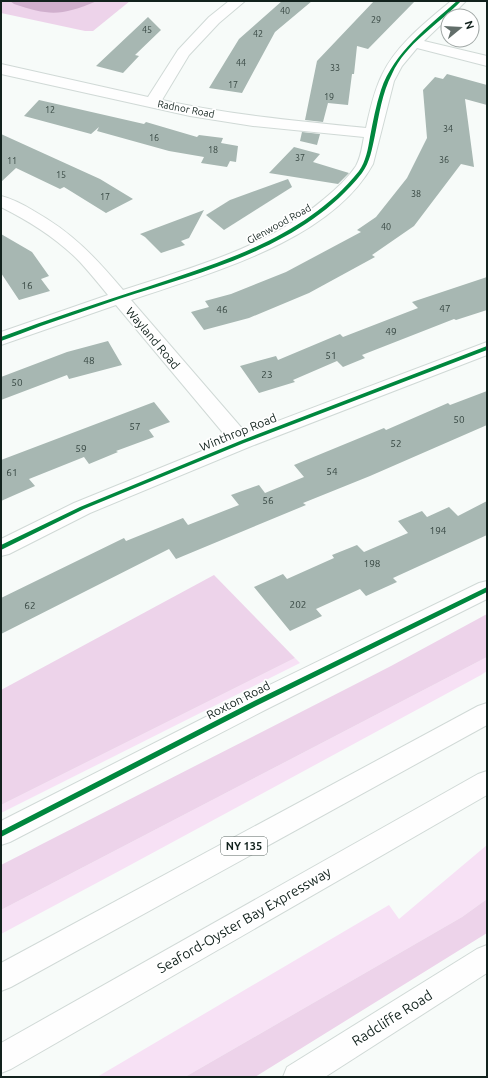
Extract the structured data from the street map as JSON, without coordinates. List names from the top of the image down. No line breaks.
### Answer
{"streets":{"main road":["Radnor Road","Glenwood Road","Wayland Road","Winthrop Road","Roxton Road","NY 135","Seaford-Oyster Bay Expressway","Radcliffe Road"]},"crossings":[["Radnor Road","Glenwood Road"],["Glenwood Road","Wayland Road"],["Wayland Road","Winthrop Road"]],"house_numbers":["40","29","45","42","44","33","17","19","12","34","16","18","37","36","11","15","38","17","40","16","47","46","49","51","48","23","50","50","57","52","59","54","61","56","194","198","202","62"],"north":"right"}
